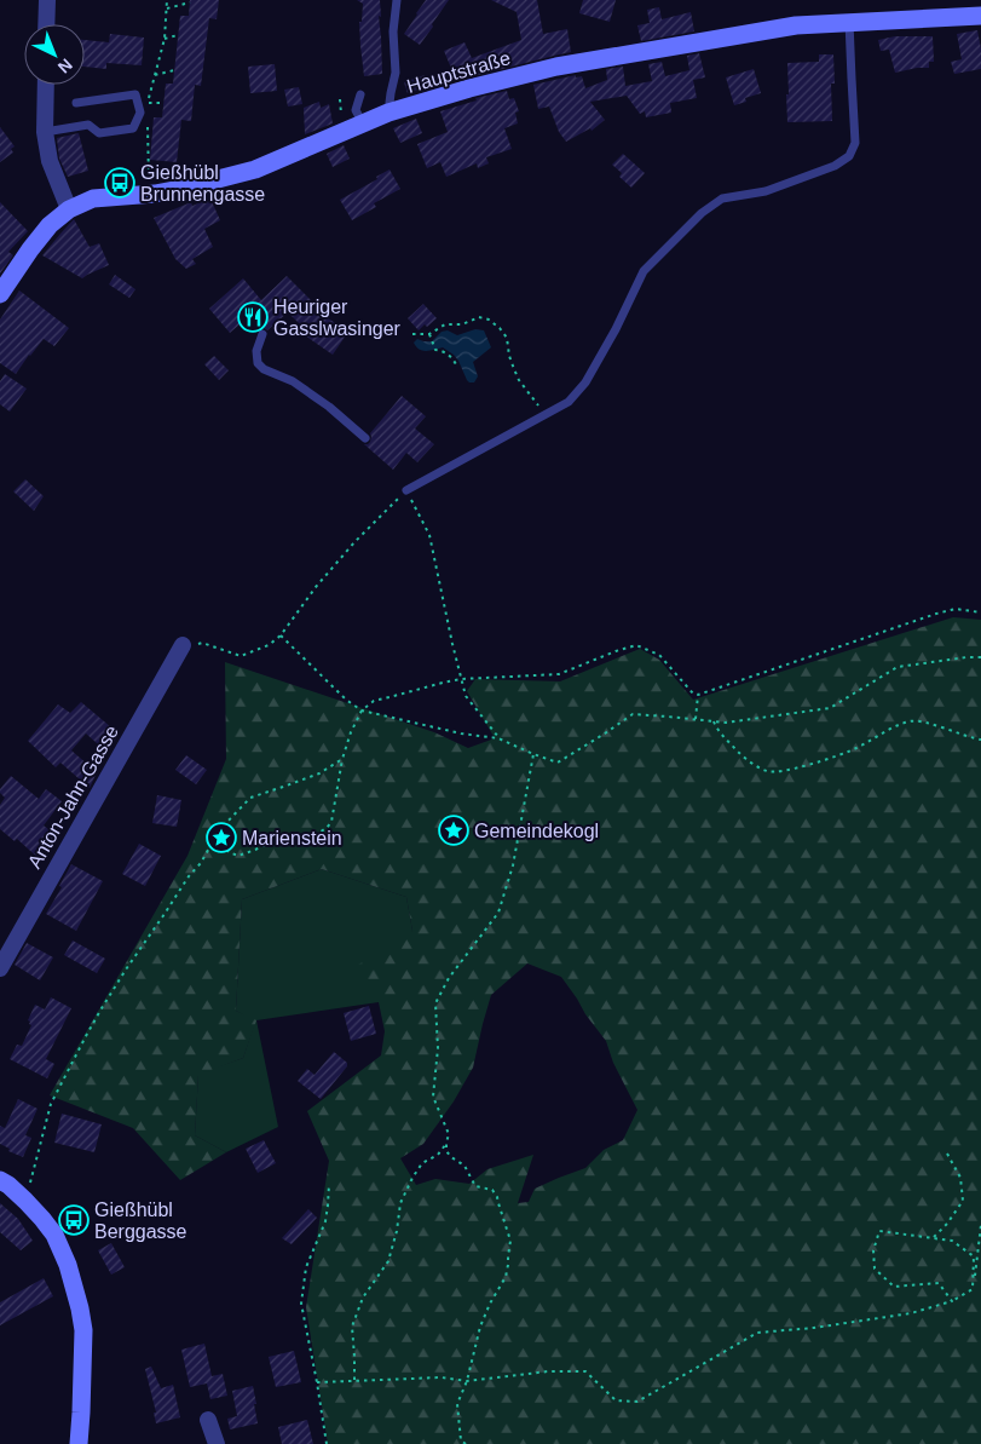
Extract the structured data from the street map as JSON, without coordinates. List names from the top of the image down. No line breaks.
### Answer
{"streets":{"street":["Hauptstraße","Anton-Jahn-Gasse"]},"places":{"bus stop":["Gießhübl Brunnengasse","Gießhübl Berggasse"],"restaurant":["Heuriger Gasslwasinger"],"place":["Gemeindekogl","Marienstein"]},"north":"bottom right"}
